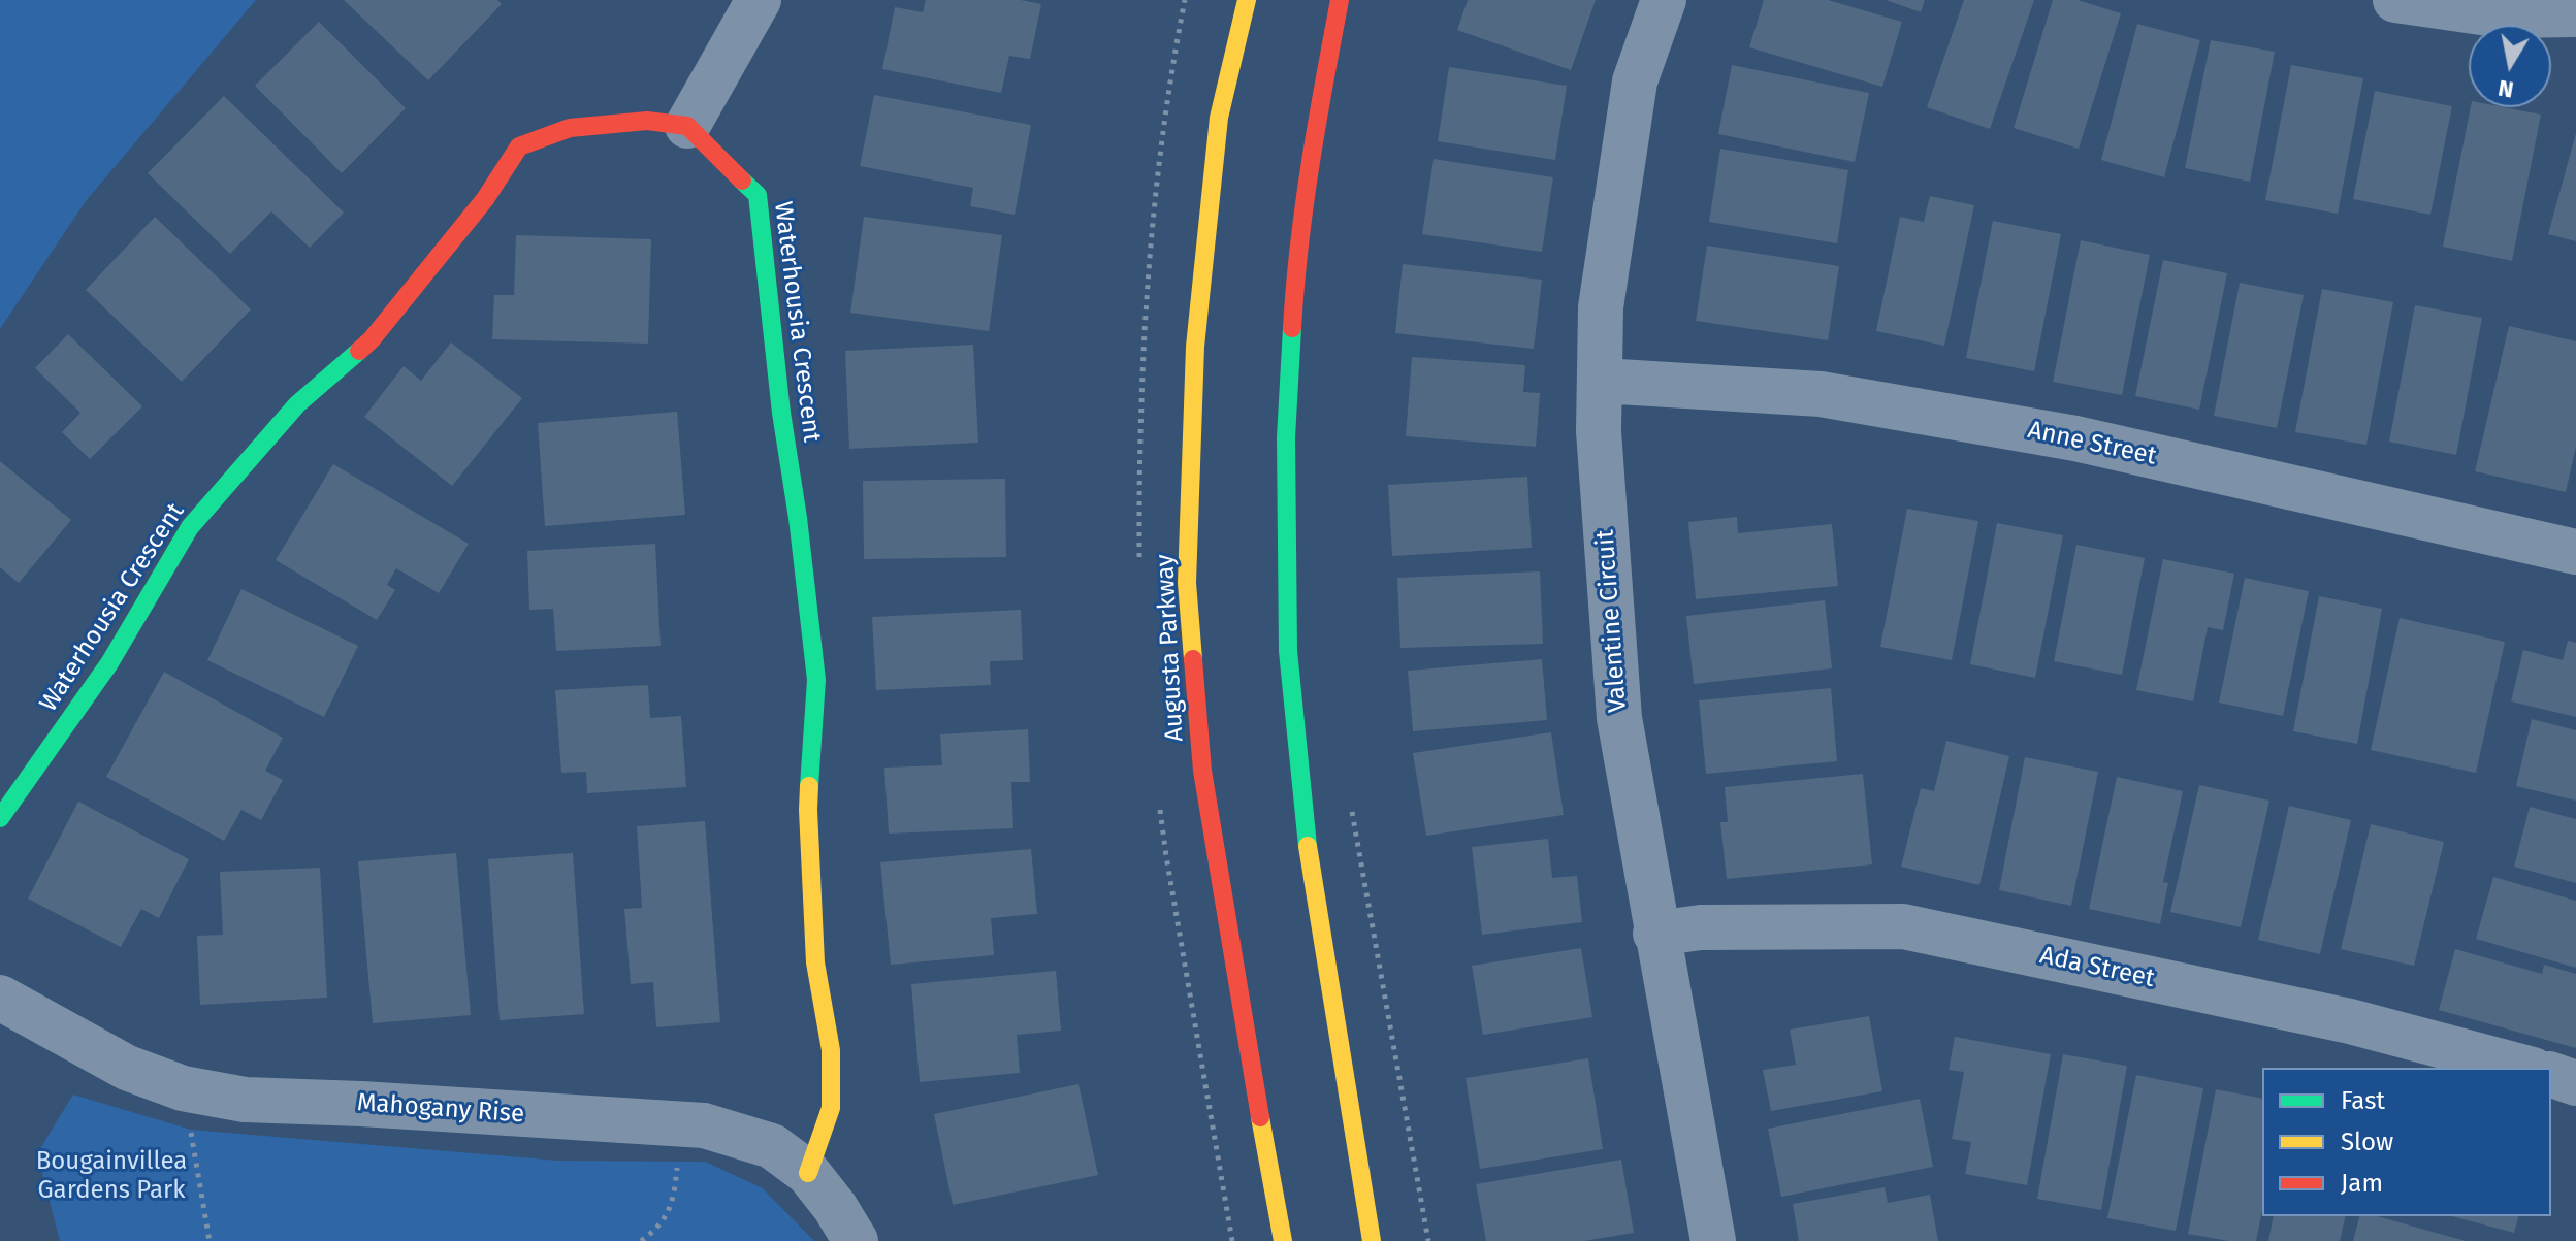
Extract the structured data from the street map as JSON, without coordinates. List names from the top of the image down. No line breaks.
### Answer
{"streets":{"main road":["Waterhousia Crescent","Augusta Parkway"],"street":["Anne Street","Valentine Circuit","Ada Street","Mahogany Rise"]},"crossings":[["Waterhousia Crescent","Mahogany Rise"],["Anne Street","Valentine Circuit"],["Valentine Circuit","Ada Street"]],"parks":["Bougainvillea Gardens Park"],"legend":["Fast","Slow","Jam"],"north":"bottom"}
